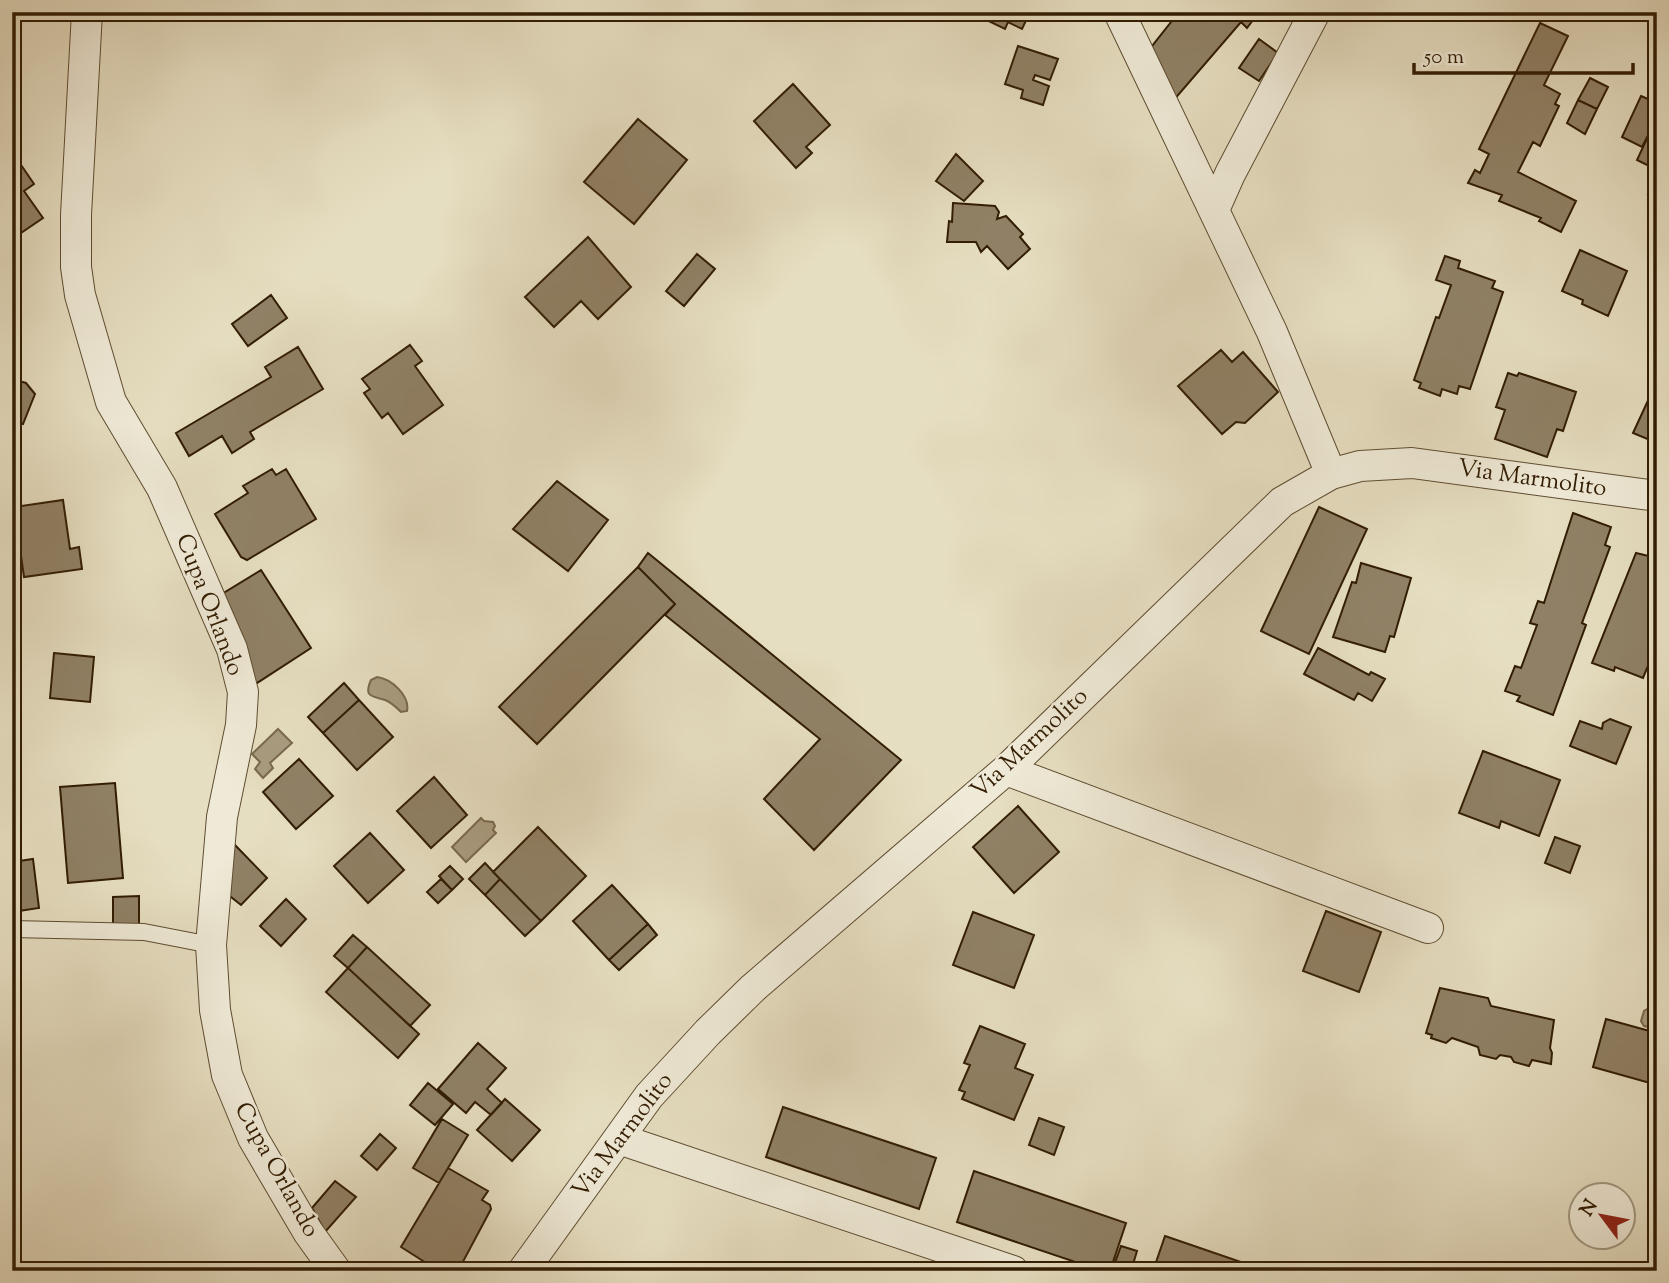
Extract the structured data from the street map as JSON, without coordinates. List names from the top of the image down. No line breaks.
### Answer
{"streets":{"street":["Via Marmolito","Cupa Orlando"]},"scale_bar":"50 m","north":"top left"}
